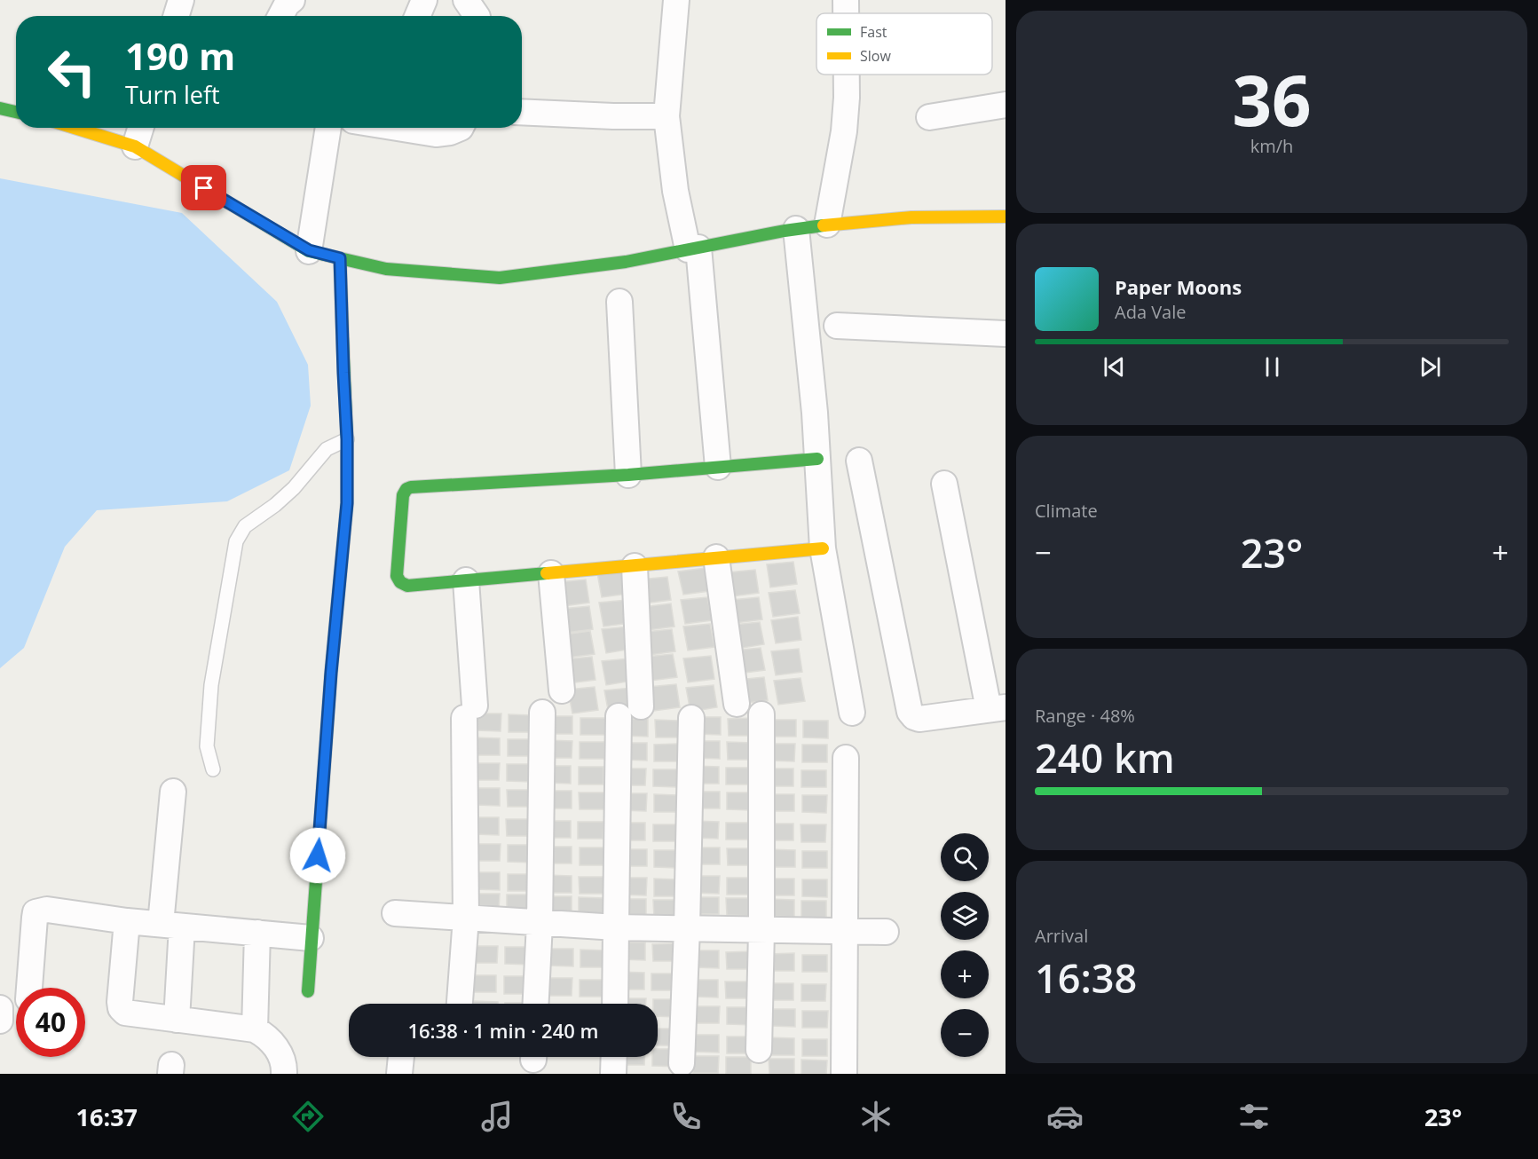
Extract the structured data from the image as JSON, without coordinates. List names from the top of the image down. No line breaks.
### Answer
{"legend":["Fast","Slow"],"page":{"tile":[["36","km/h"],"Climate",["Range · 48%","240 km"],["Arrival","16:38"]],"turn":["190 m","Turn left"],"song":["Paper Moons","Ada Vale"],"heat":["−","23°","+"],"map_buttons":["+","−"],"limit":"40","trip":"16:38 · 1 min · 240 m","tabs":["16:37","23°"]}}
